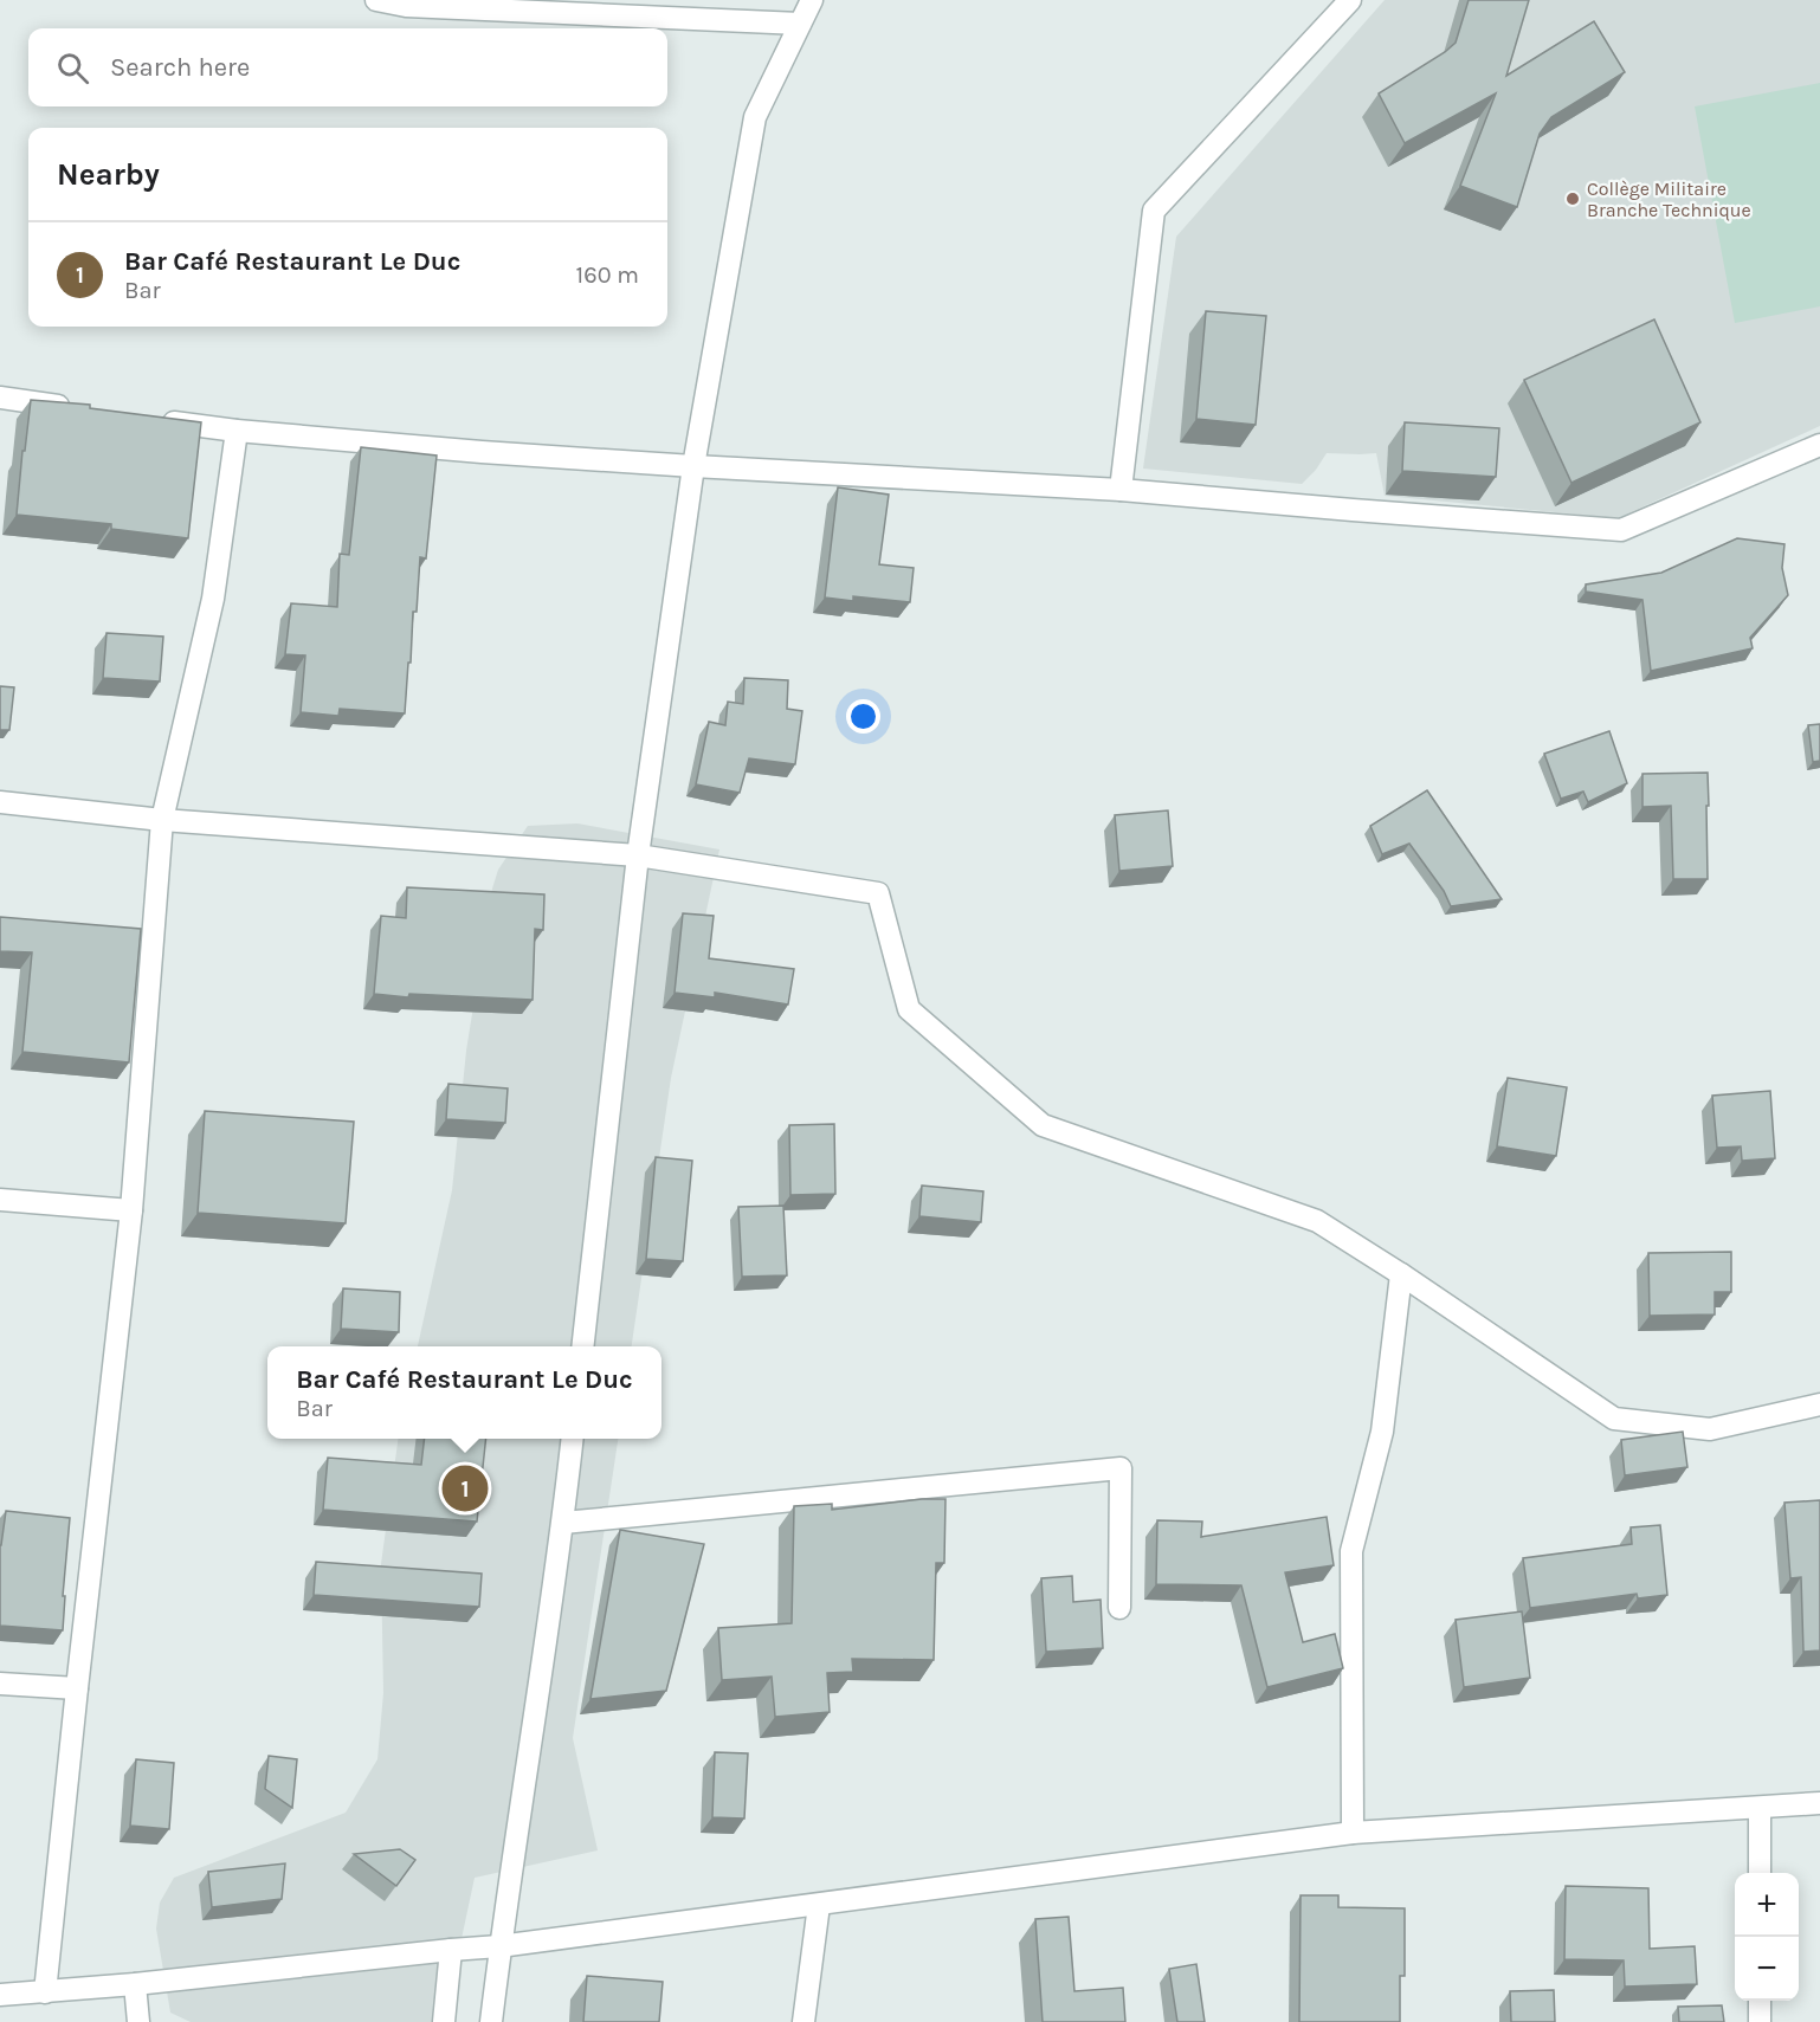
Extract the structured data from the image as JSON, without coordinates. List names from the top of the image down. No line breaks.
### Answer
{"places":["Collège Militaire Branche Technique"],"page":{"search":"Search here","heading":"Nearby","list":[{"mark":"1","name":"Bar Café Restaurant Le Duc","note":"Bar","value":"160 m"}],"popup":["Bar Café Restaurant Le Duc","Bar"],"pins":"1","map_buttons":["+","−"]}}
